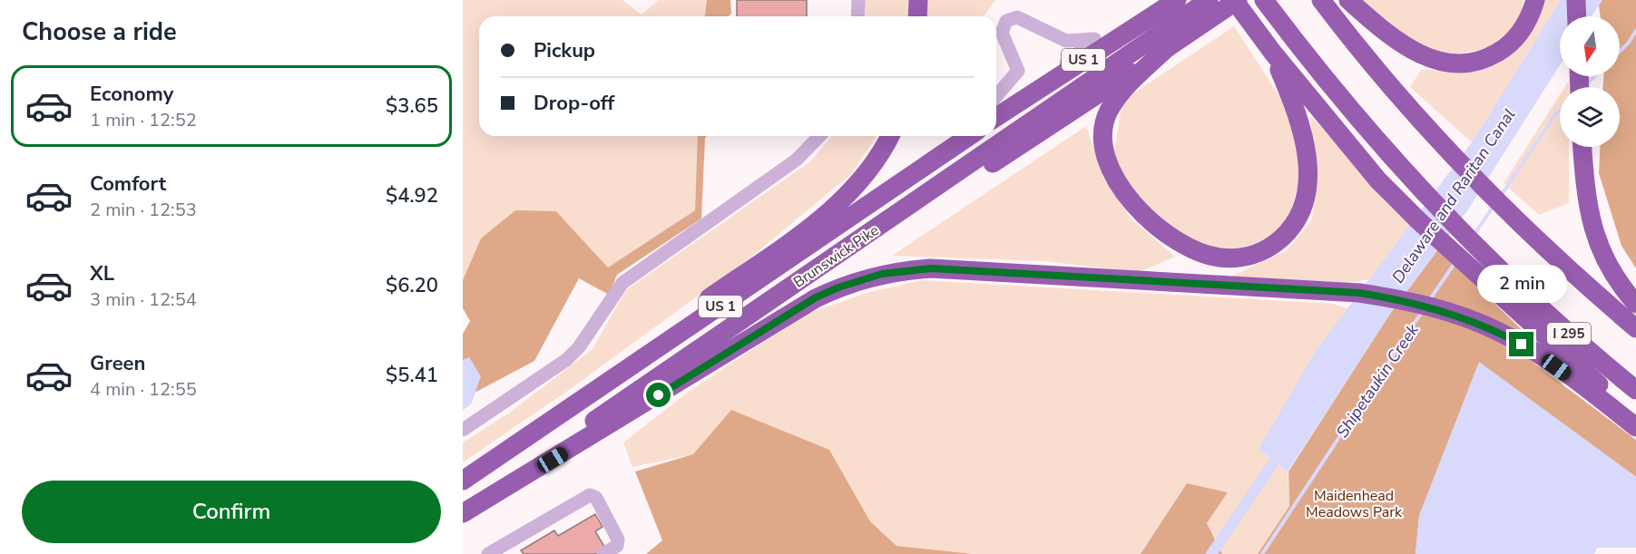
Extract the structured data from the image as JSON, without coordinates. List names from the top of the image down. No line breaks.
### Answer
{"streets":{"highway":["US 1","Brunswick Pike","I 295"]},"water":["Delaware and Raritan Canal","Shipetaukin Creek"],"parks":["Maidenhead Meadows Park"],"north":"bottom","page":{"heading":"Choose a ride","banner":["Pickup","Drop-off"],"list":[{"name":"Economy","note":"1 min · 12:52","value":"$3.65"},{"name":"Comfort","note":"2 min · 12:53","value":"$4.92"},{"name":"XL","note":"3 min · 12:54","value":"$6.20"},{"name":"Green","note":"4 min · 12:55","value":"$5.41"}],"bubble":"2 min","buttons":"Confirm"}}
